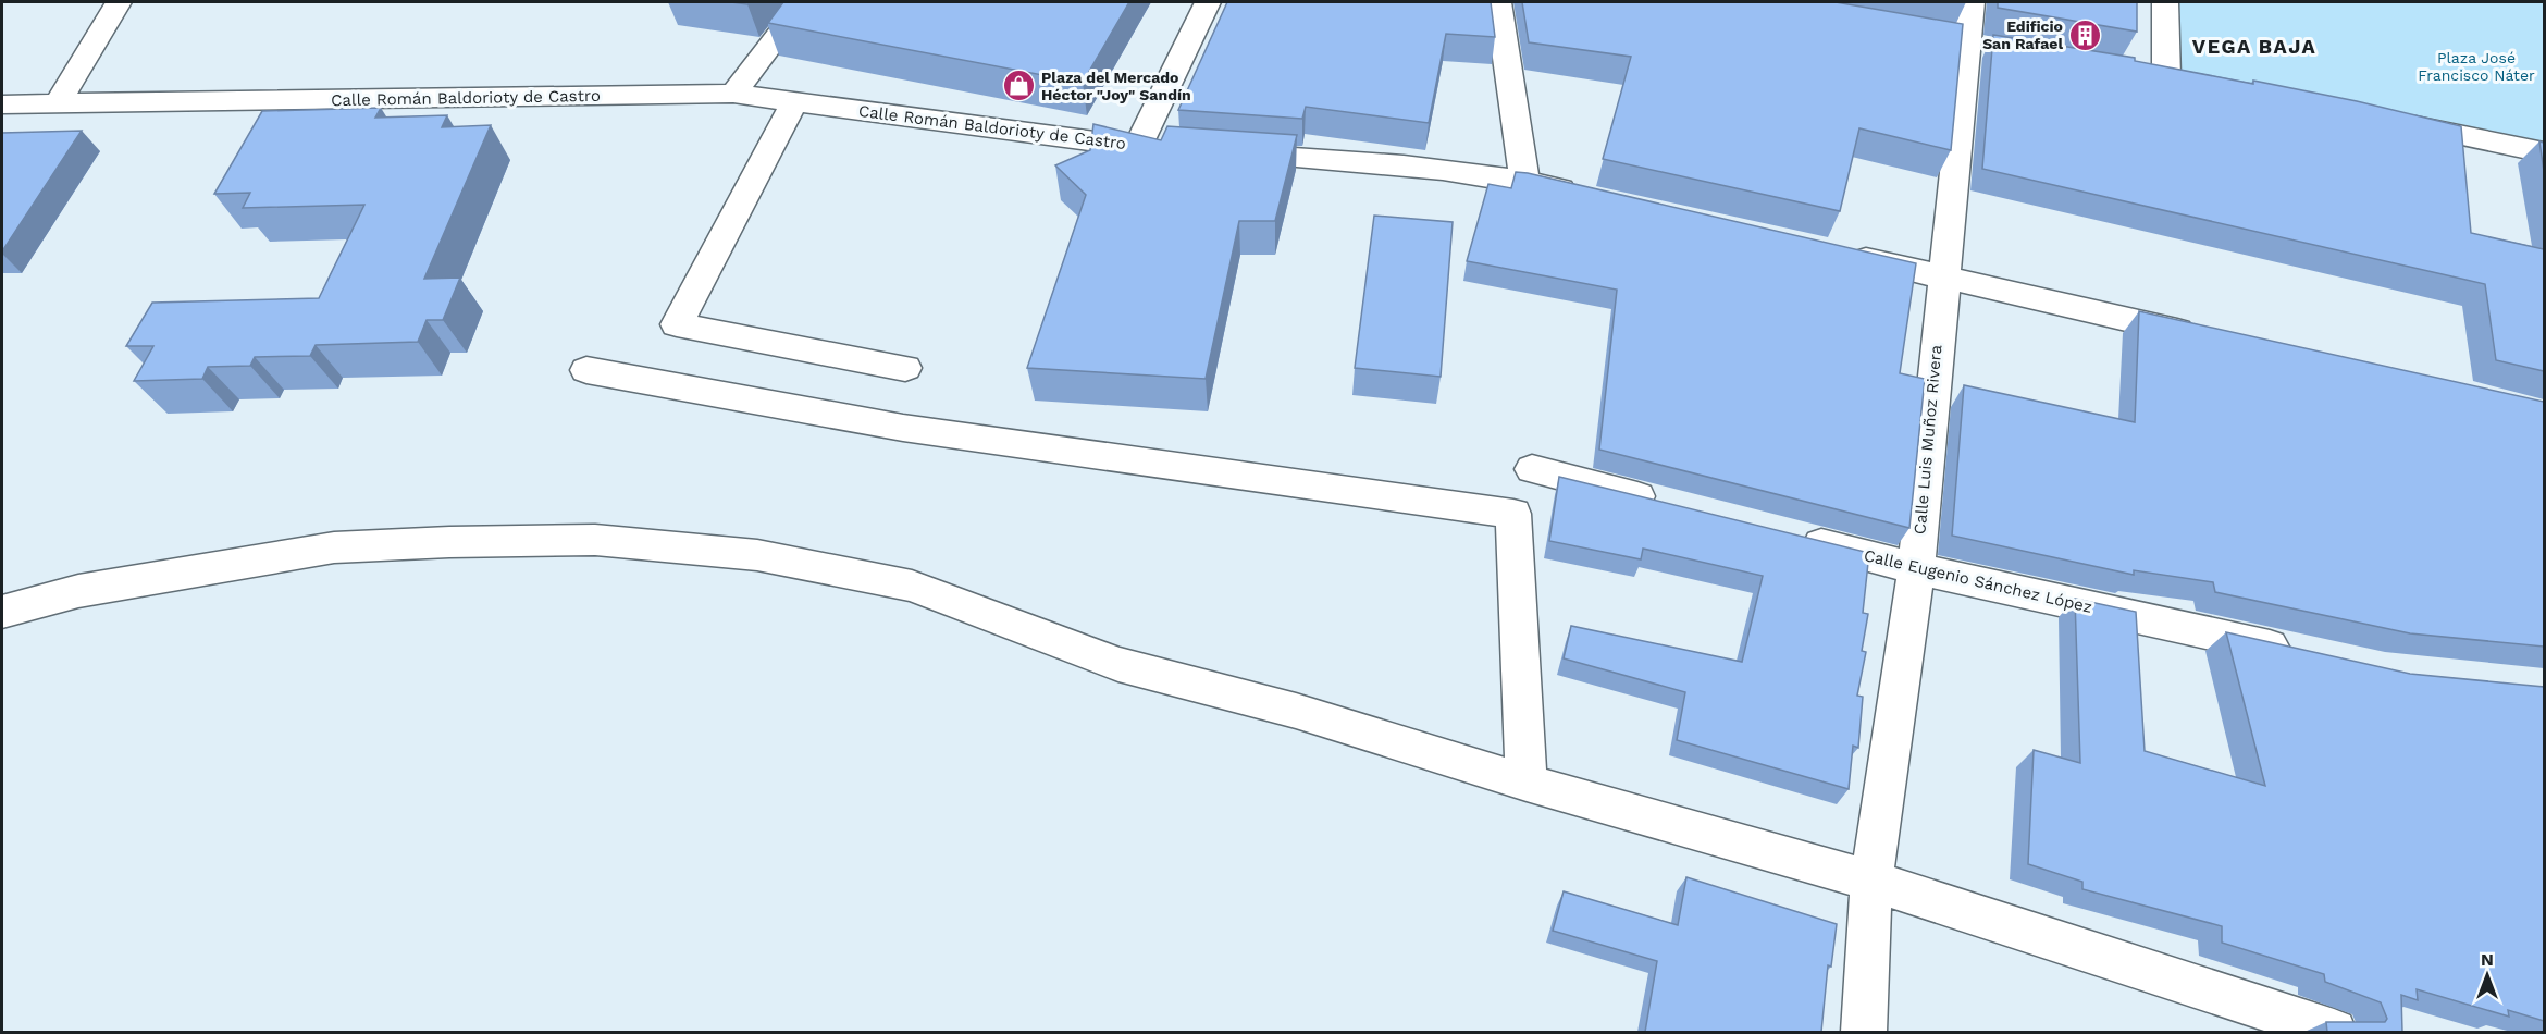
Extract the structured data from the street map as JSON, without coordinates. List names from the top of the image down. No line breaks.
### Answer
{"streets":{"street":["Calle Román Baldorioty de Castro","Calle Luis Muñoz Rivera","Calle Eugenio Sánchez López"]},"crossings":[["Calle Luis Muñoz Rivera","Calle Eugenio Sánchez López"]],"districts":["VEGA BAJA"],"parks":["Plaza José Francisco Náter"],"places":{"building":["Edificio San Rafael"],"shop":["Plaza del Mercado Héctor \"Joy\" Sandín"]},"north":"top"}
